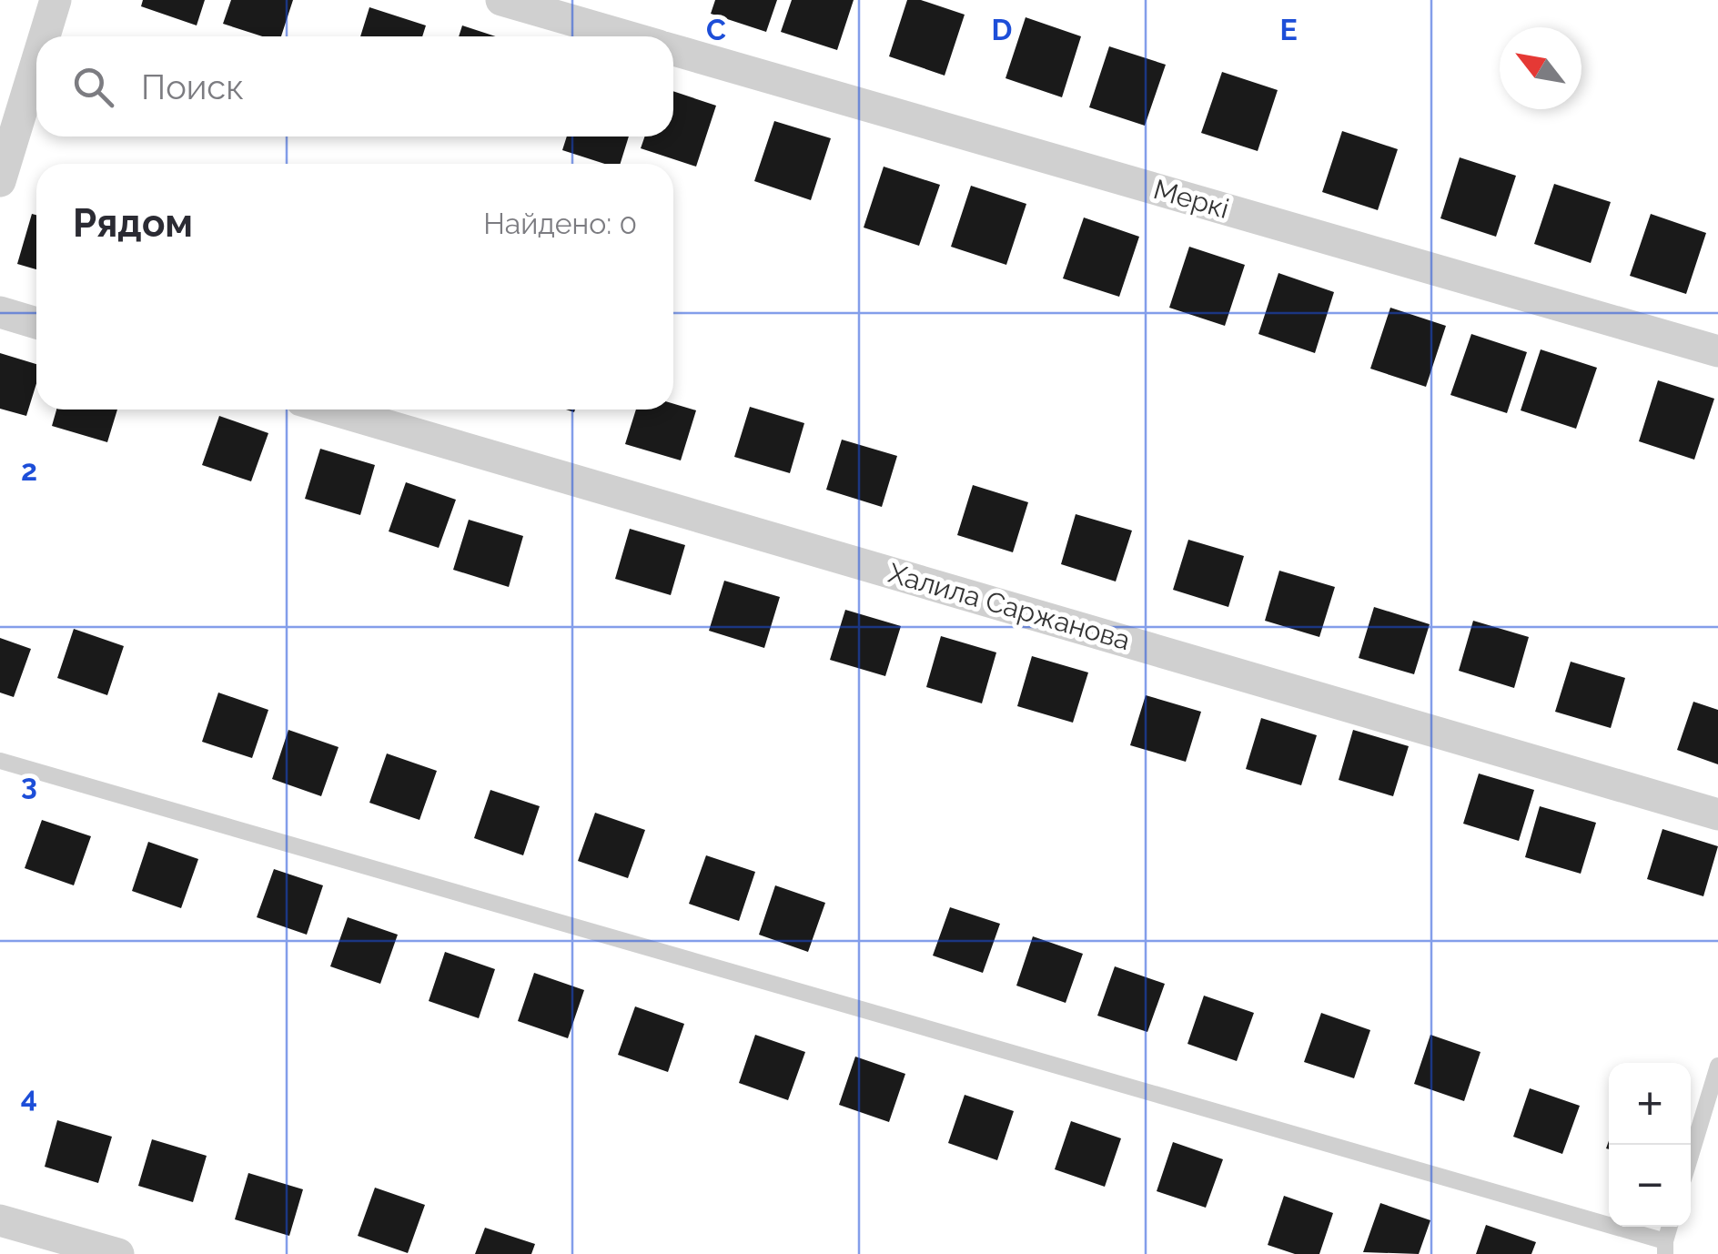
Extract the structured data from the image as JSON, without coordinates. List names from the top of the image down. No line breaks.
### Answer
{"streets":{"street":["Меркі","Халила Саржанова"]},"north":"top left","page":{"search":"Поиск","heading":["Рядом","Найдено: 0"],"map_buttons":["+","−"]},"grid":{"columns":["C","D","E"],"rows":["2","3","4"]}}
